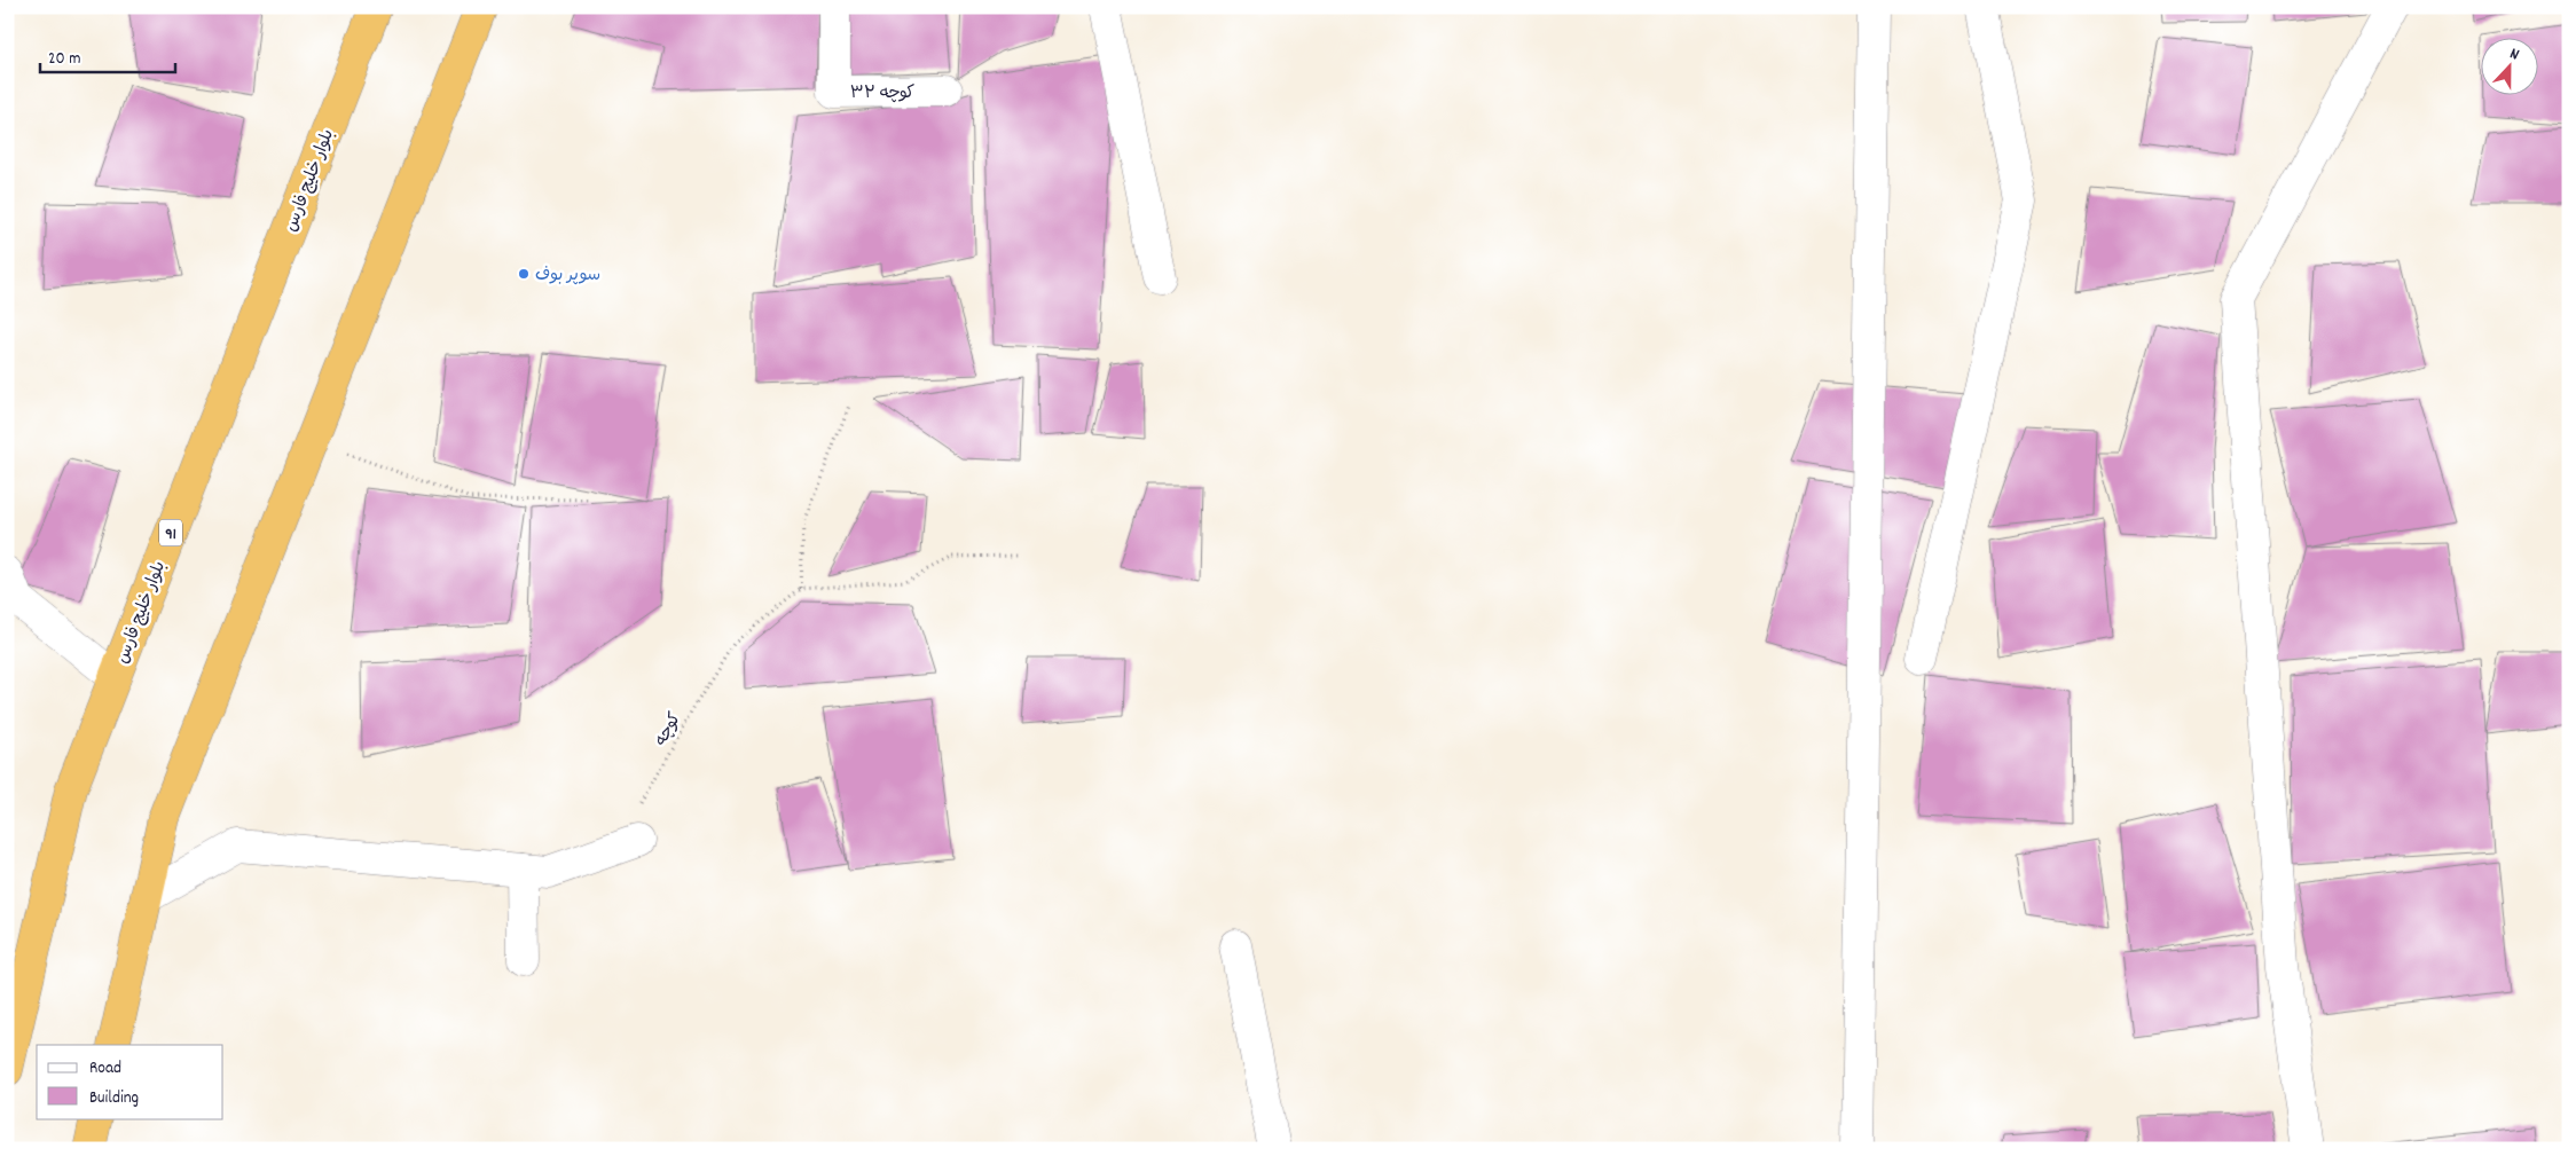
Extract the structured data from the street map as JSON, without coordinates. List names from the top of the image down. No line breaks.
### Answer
{"streets":{"highway":["بلوار خلیج فارس","91"],"street":["کوچه ۳۲"],"path":["کوچه"]},"places":["سوپر بوف"],"legend":["Road","Building"],"scale_bar":"20 m","north":"top"}
